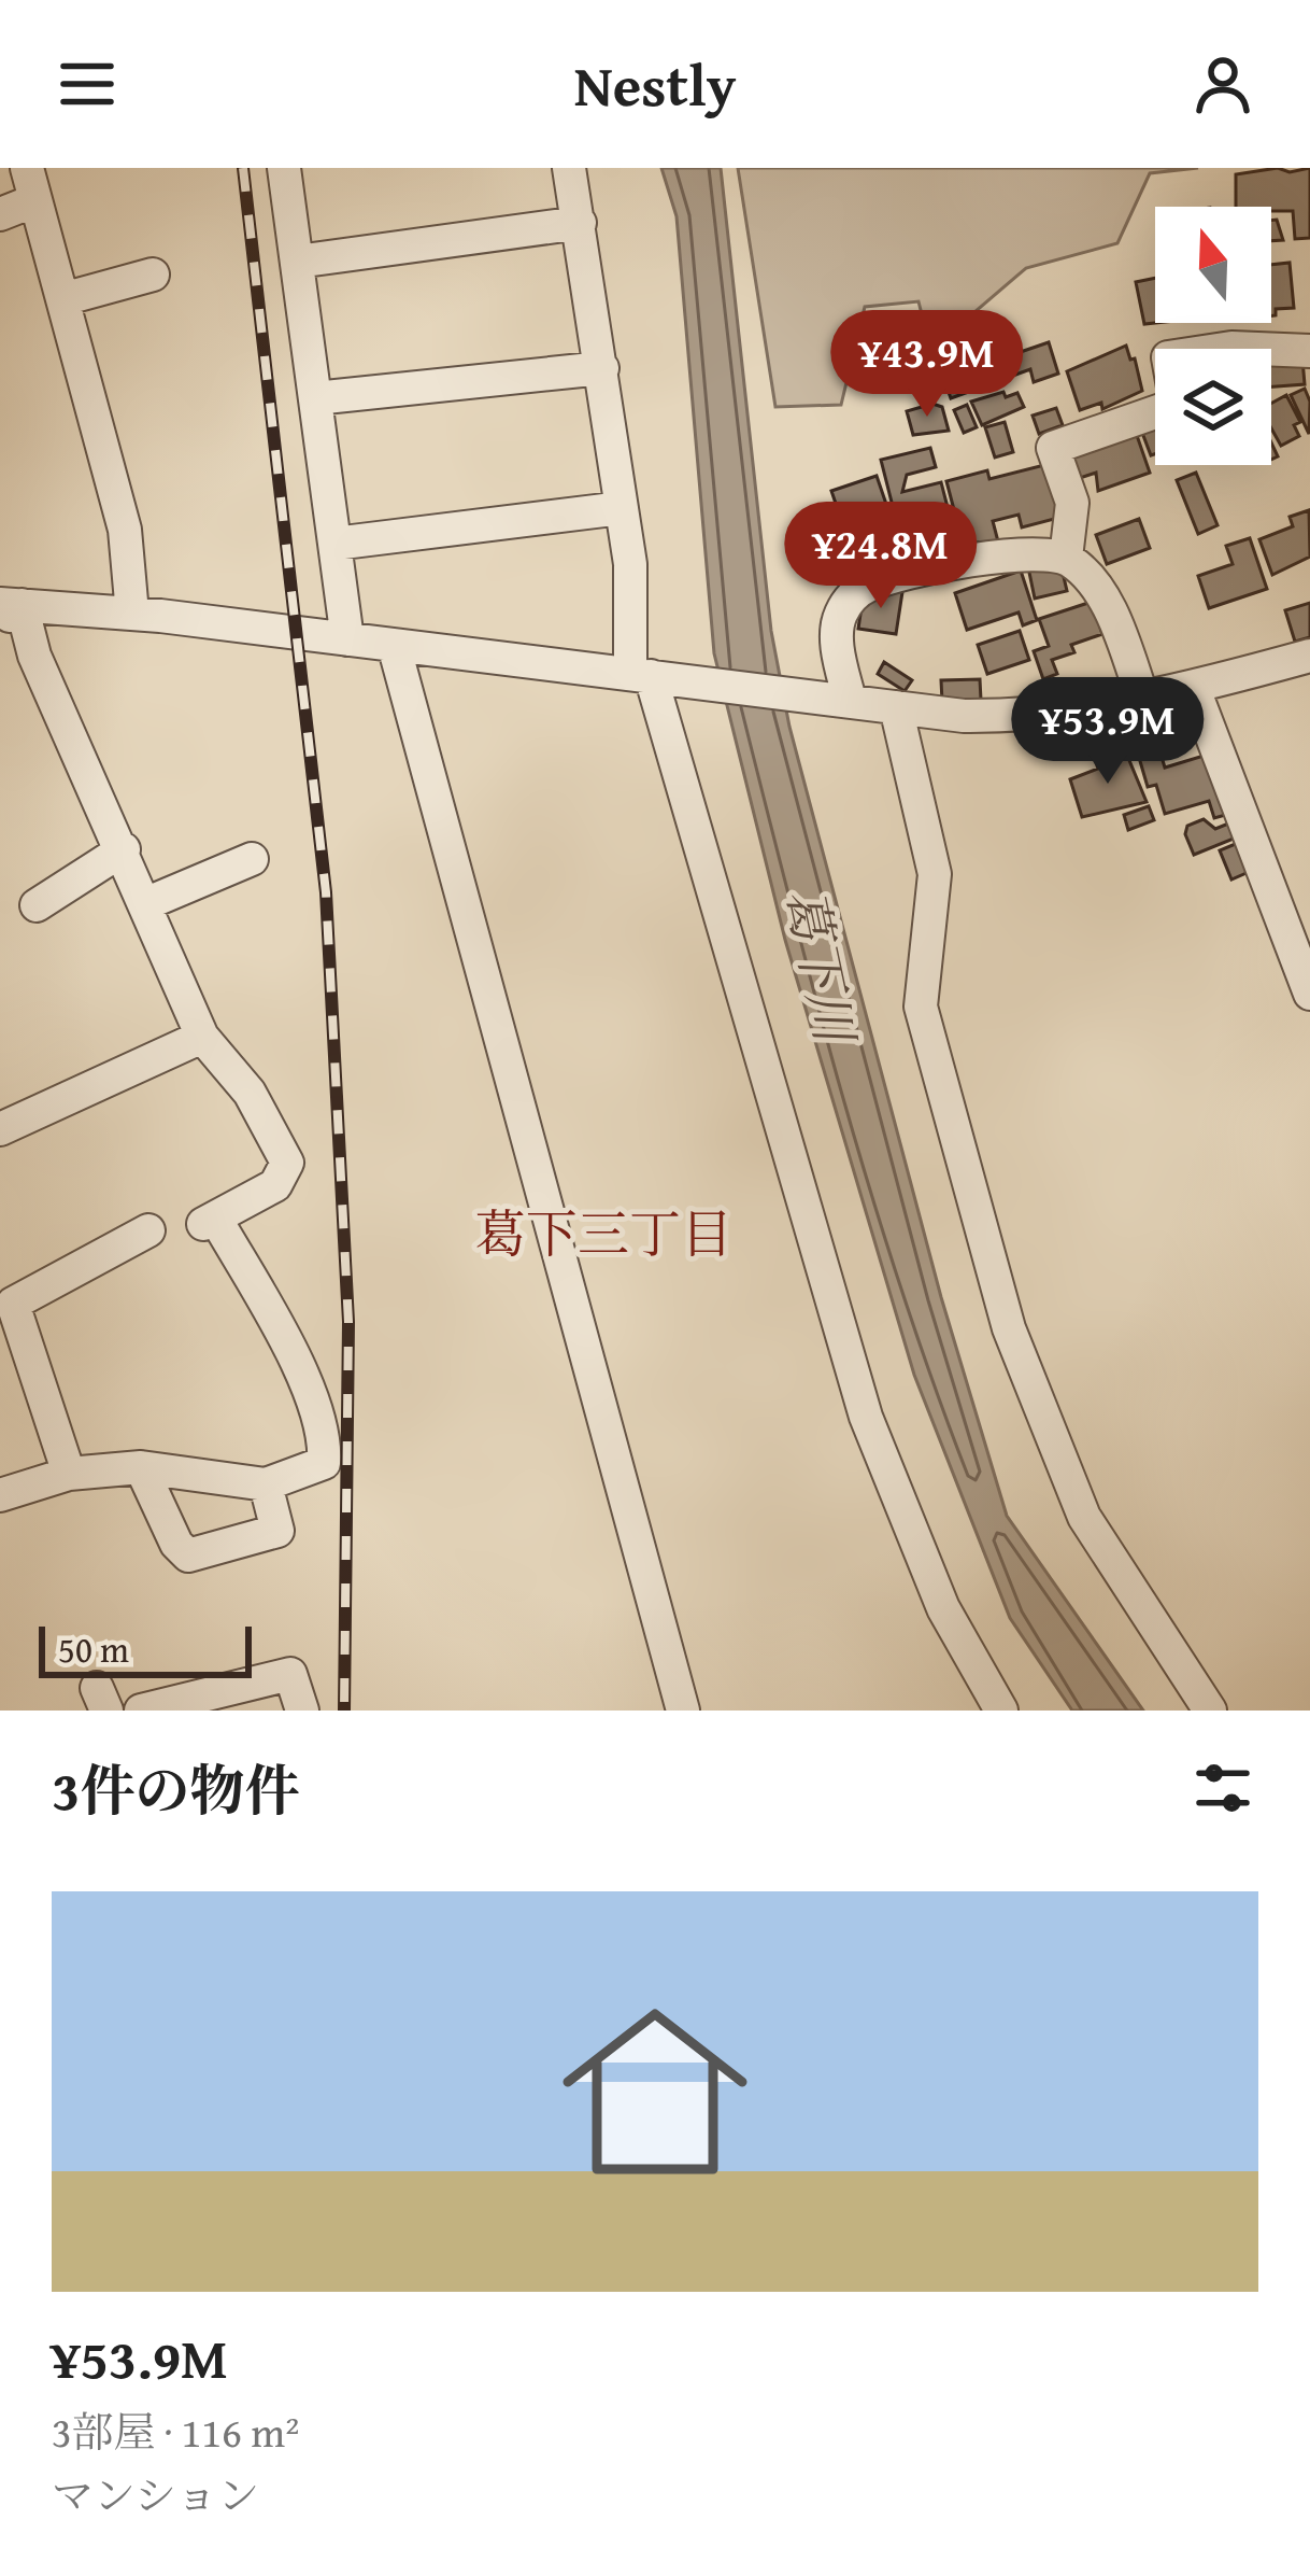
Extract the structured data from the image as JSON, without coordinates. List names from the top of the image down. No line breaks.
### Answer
{"districts":["葛下三丁目"],"water":["葛下川"],"scale_bar":"50 m","north":"top","page":{"header":"Nestly","price":["¥43.9M","¥24.8M","¥53.9M"],"scale":"50 m","heading":"3件の物件","list":[{"name":"¥53.9M","note":"3部屋 · 116 m² · マンション"}]}}
